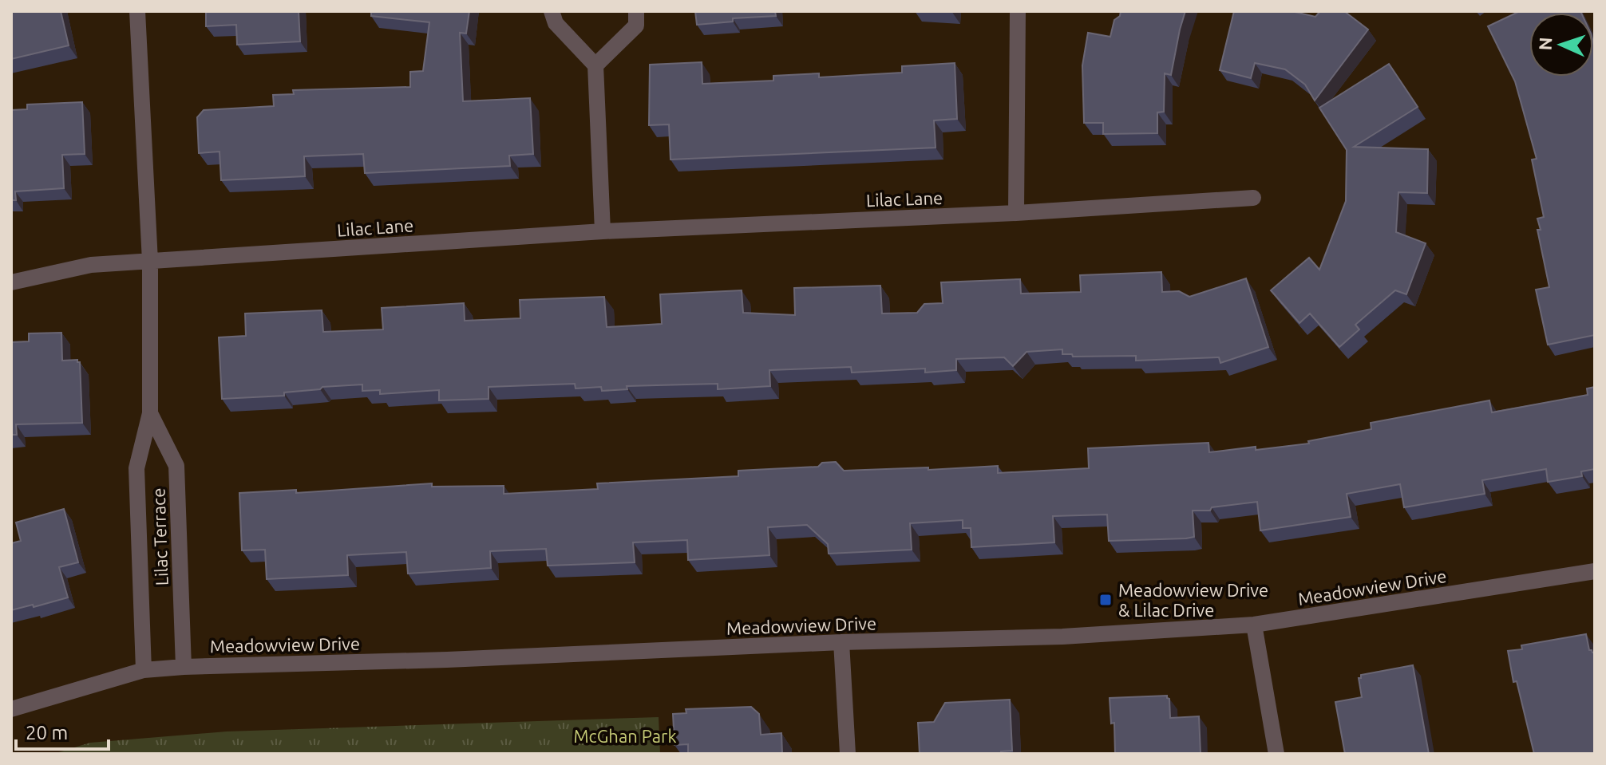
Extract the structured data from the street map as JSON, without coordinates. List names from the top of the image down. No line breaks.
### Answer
{"streets":{"street":["Lilac Lane","Lilac Terrace","Meadowview Drive"]},"crossings":[["Lilac Lane","Lilac Terrace"],["Lilac Terrace","Meadowview Drive"]],"parks":["McGhan Park"],"places":{"transit":["Meadowview Drive & Lilac Drive"]},"scale_bar":"20 m","north":"left"}
